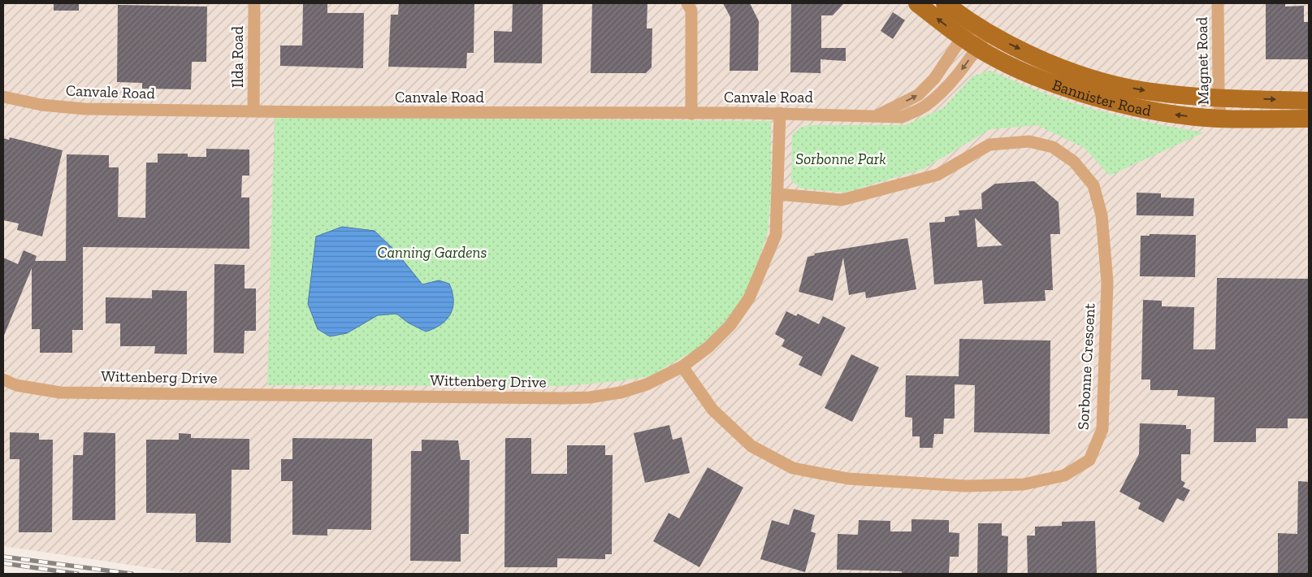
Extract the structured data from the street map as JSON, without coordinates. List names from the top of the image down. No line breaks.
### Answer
{"streets":{"main road":["Bannister Road"],"street":["Ilda Road","Magnet Road","Canvale Road","Sorbonne Crescent","Wittenberg Drive"]},"crossings":[["Ilda Road","Canvale Road"],["Magnet Road","Bannister Road"],["Canvale Road","Bannister Road"],["Canvale Road","Wittenberg Drive"],["Sorbonne Crescent","Wittenberg Drive"]],"parks":["Sorbonne Park","Canning Gardens"]}
